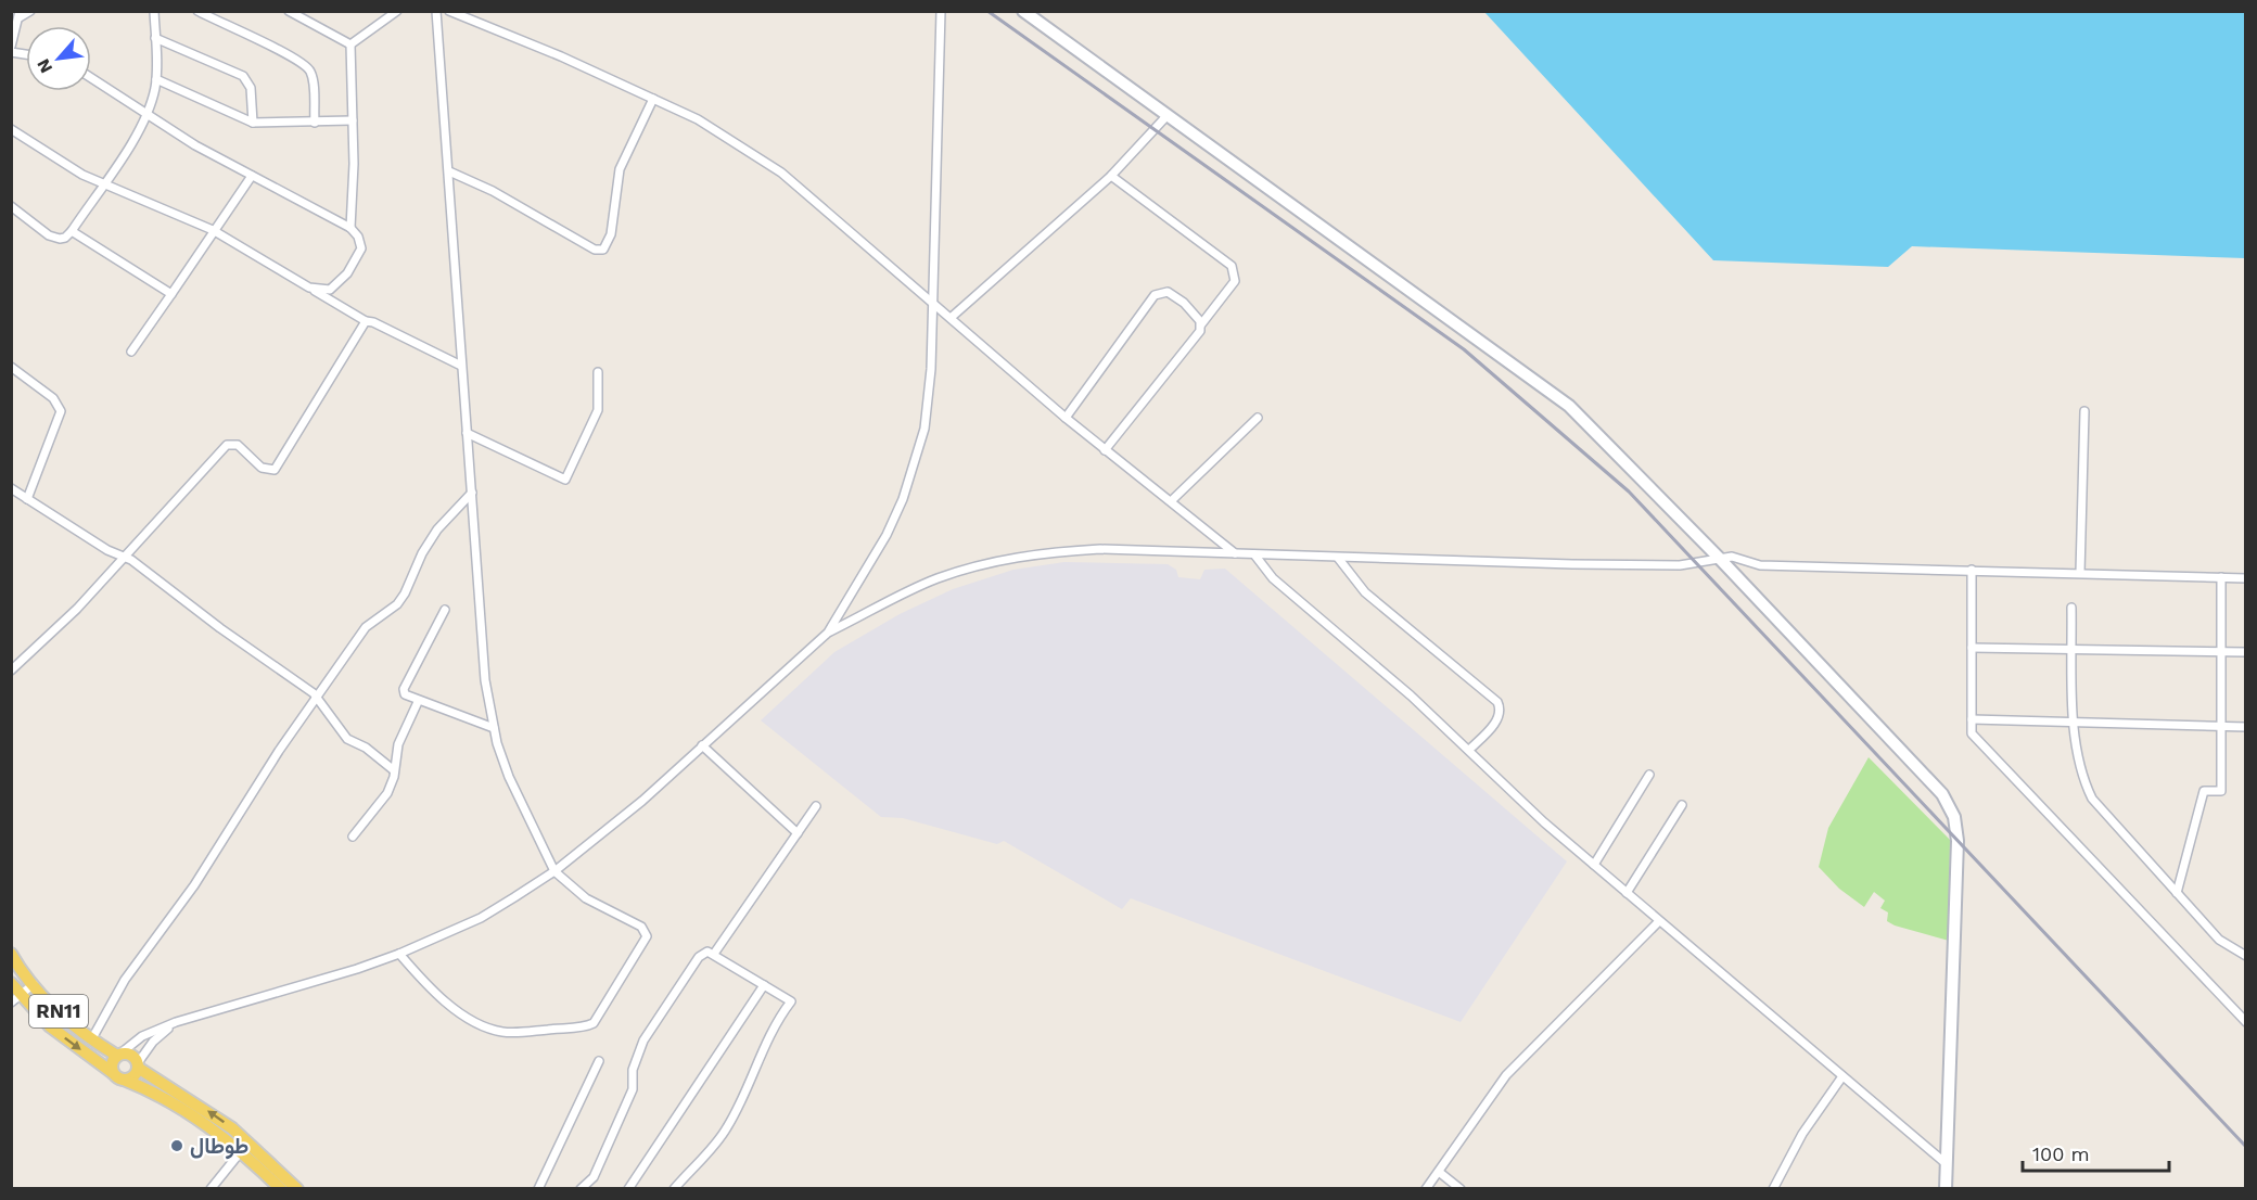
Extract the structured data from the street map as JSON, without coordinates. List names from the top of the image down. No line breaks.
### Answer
{"streets":{"main road":["RN11"]},"places":["طوطال"],"scale_bar":"100 m","north":"bottom left"}
